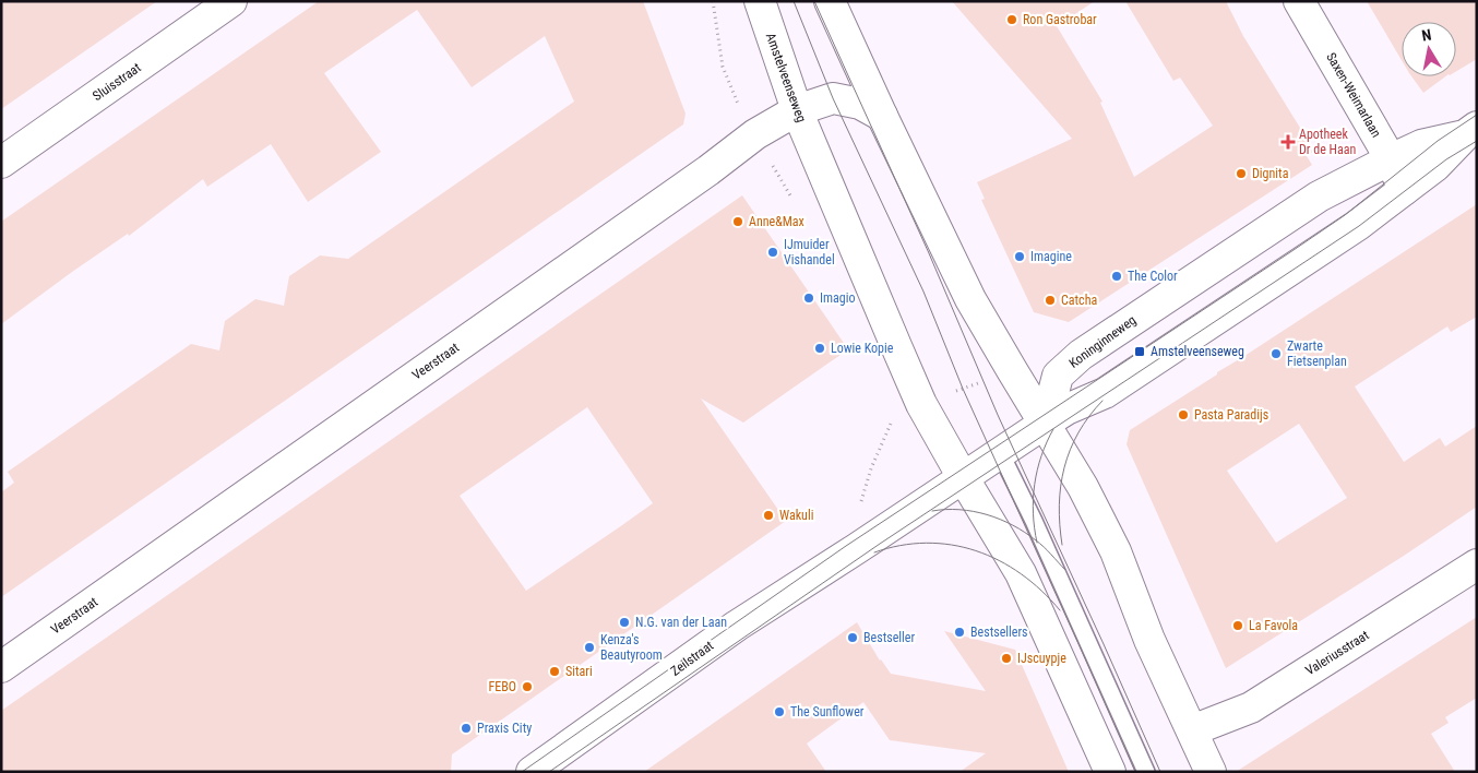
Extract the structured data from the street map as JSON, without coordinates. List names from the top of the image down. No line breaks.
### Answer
{"streets":{"street":["Amstelveenseweg","Sluisstraat","Saxen-Weimarlaan","Koninginneweg","Veerstraat","Valeriusstraat","Zeilstraat"]},"crossings":[["Amstelveenseweg","Veerstraat"],["Amstelveenseweg","Zeilstraat"],["Saxen-Weimarlaan","Koninginneweg"],["Koninginneweg","Zeilstraat"]],"places":{"other":["Ron Gastrobar","Dignita","Anne&Max","IJmuider Vishandel","Imagine","The Color","Imagio","Catcha","Lowie Kopie","Zwarte Fietsenplan","Pasta Paradijs","Wakuli","N.G. van der Laan","La Favola","Bestsellers","Bestseller","Kenza's Beautyroom","IJscuypje","Sitari","FEBO","The Sunflower","Praxis City"],"health":["Apotheek Dr de Haan"],"transit":["Amstelveenseweg"]},"north":"top"}
